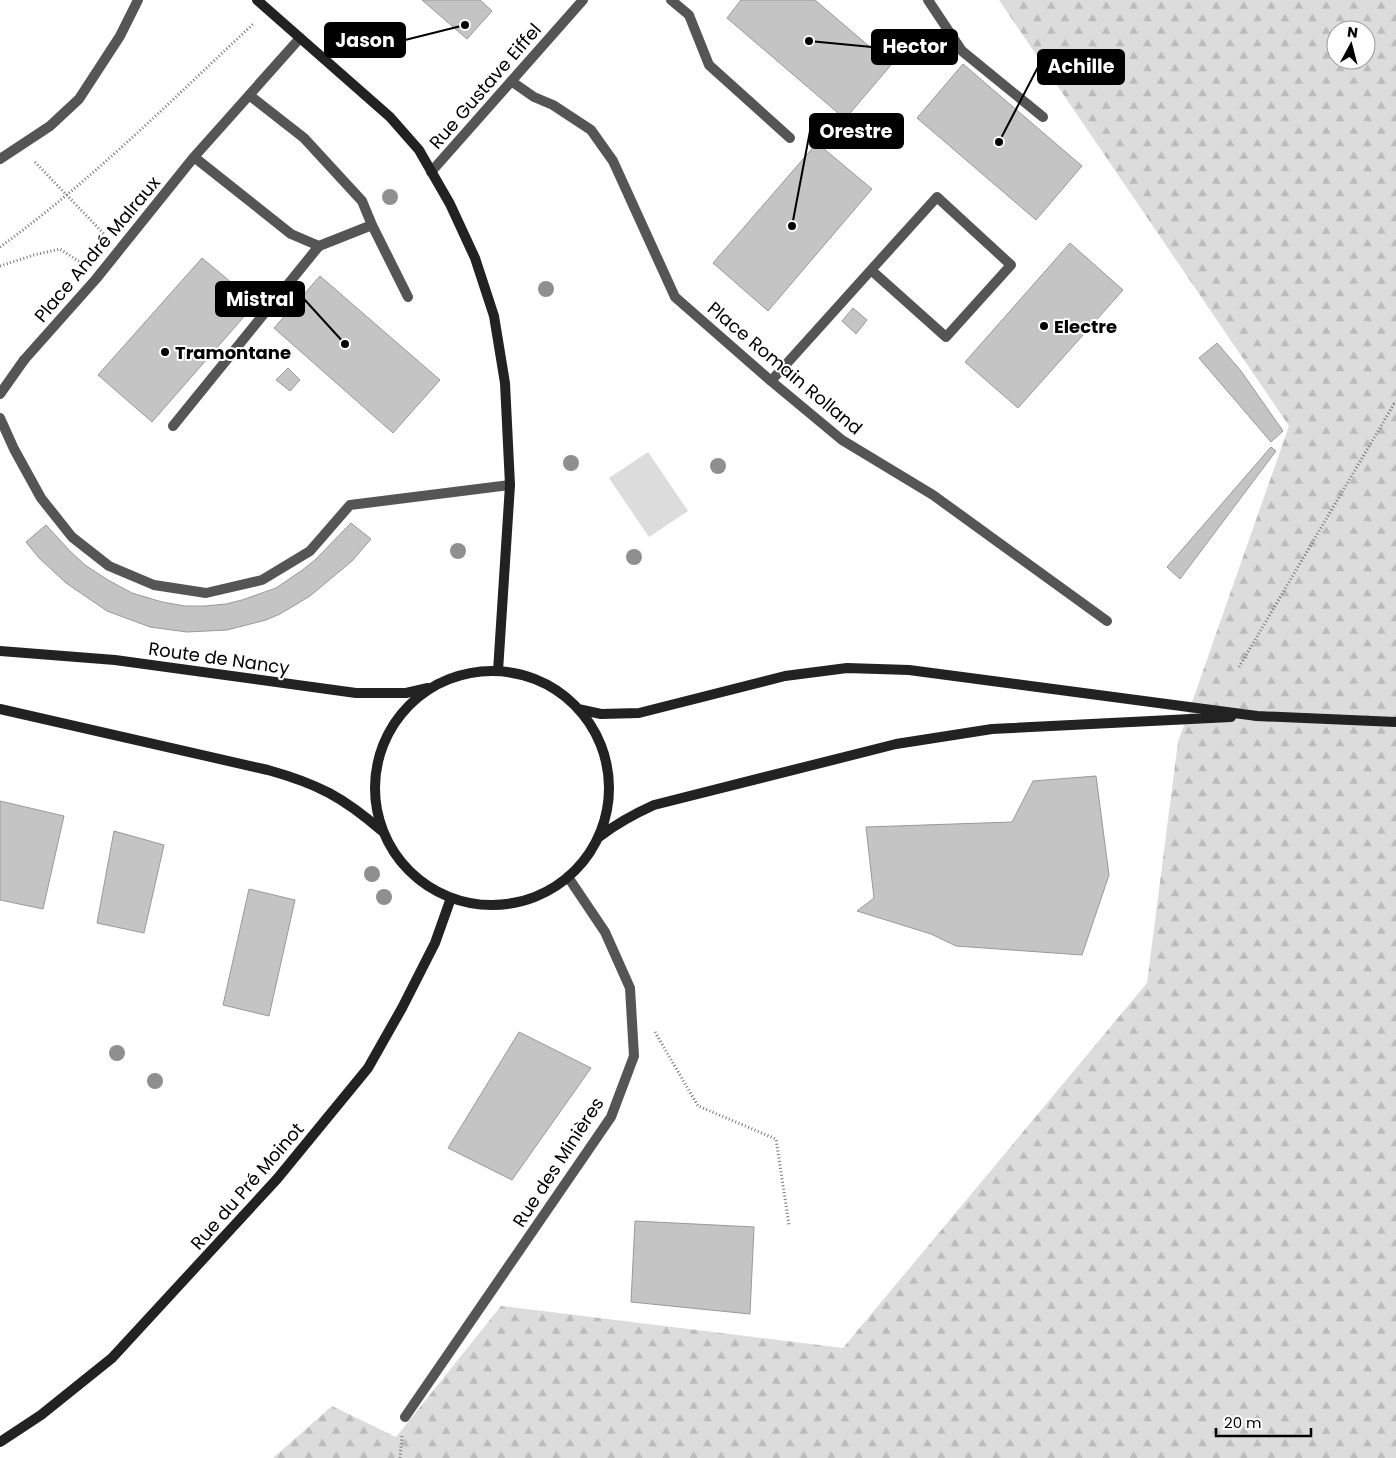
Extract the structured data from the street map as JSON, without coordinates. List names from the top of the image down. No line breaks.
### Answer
{"streets":{"main road":["Route de Nancy","Rue du Pré Moinot"],"street":["Rue Gustave Eiffel","Place André Malraux","Place Romain Rolland","Rue des Minières"]},"crossings":[["Rue Gustave Eiffel","Place Romain Rolland"]],"places":["Jason","Hector","Achille","Orestre","Electre","Mistral","Tramontane"],"scale_bar":"20 m","north":"top"}
